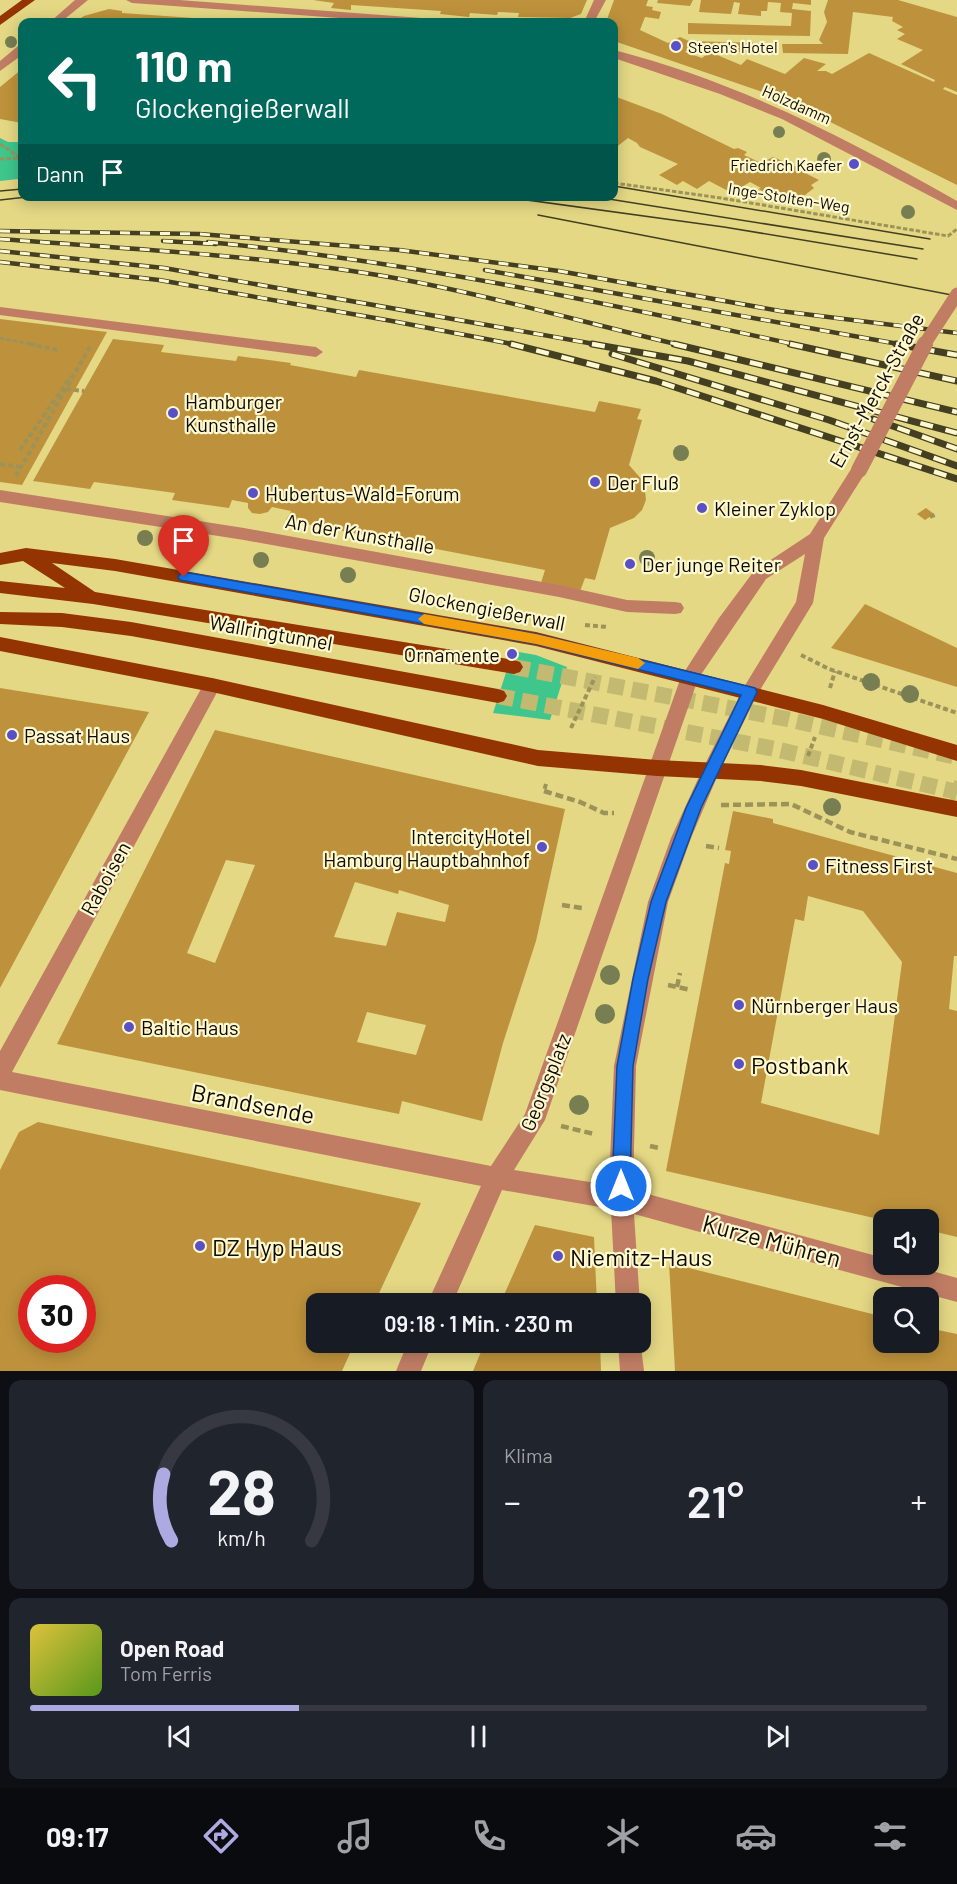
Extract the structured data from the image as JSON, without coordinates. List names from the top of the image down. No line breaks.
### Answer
{"streets":{"main road":["Glockengießerwall","Wallringtunnel"],"street":["Holzdamm","Ernst-Merck-Straße","An der Kunsthalle","Raboisen","Georgsplatz","Brandsende","Kurze Mühren"],"path":["Inge-Stolten-Weg"]},"crossings":[["Ernst-Merck-Straße","Glockengießerwall"],["Ernst-Merck-Straße","Georgsplatz"],["Georgsplatz","Brandsende"]],"places":["Steen's Hotel","Friedrich Kaefer","Hamburger Kunsthalle","Der Fluß","Hubertus-Wald-Forum","Kleiner Zyklop","Der junge Reiter","Ornamente","Passat Haus","IntercityHotel Hamburg Hauptbahnhof","Fitness First","Nürnberger Haus","Baltic Haus","Postbank","DZ Hyp Haus","Niemitz-Haus"],"page":{"turn":["110 m","Glockengießerwall"],"then":"Dann","limit":"30","trip":"09:18 · 1 Min. · 230 m","tile":"Klima","heat":["−","21°","+"],"song":["Open Road","Tom Ferris"],"tabs":"09:17","gauge":["28","km/h"]}}
